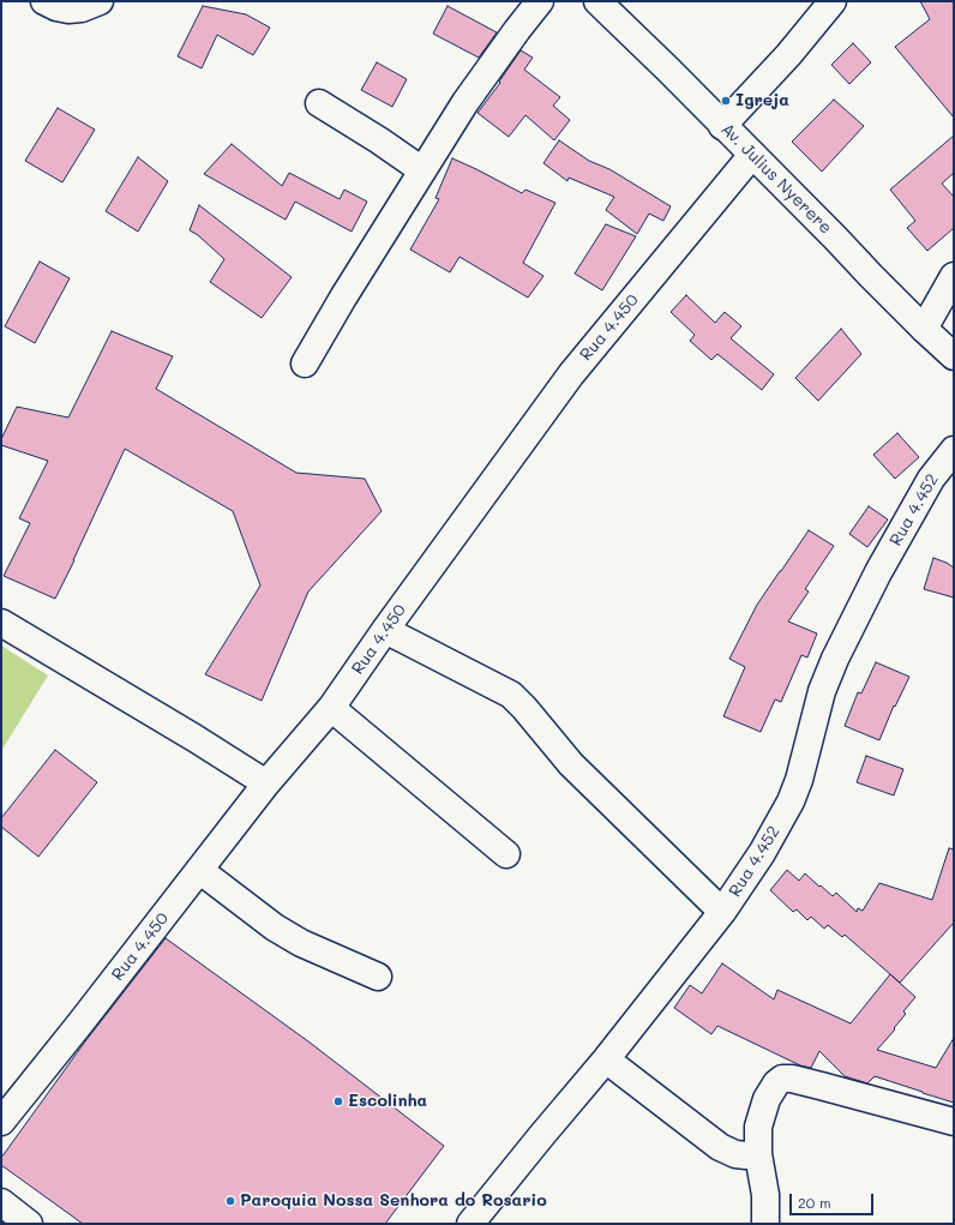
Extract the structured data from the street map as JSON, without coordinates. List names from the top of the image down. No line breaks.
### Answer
{"streets":{"street":["Av. Julius Nyerere","Rua 4.450","Rua 4.452"]},"crossings":[["Av. Julius Nyerere","Rua 4.450"]],"places":["Igreja","Escolinha","Paroquia Nossa Senhora do Rosario"],"scale_bar":"20 m"}
